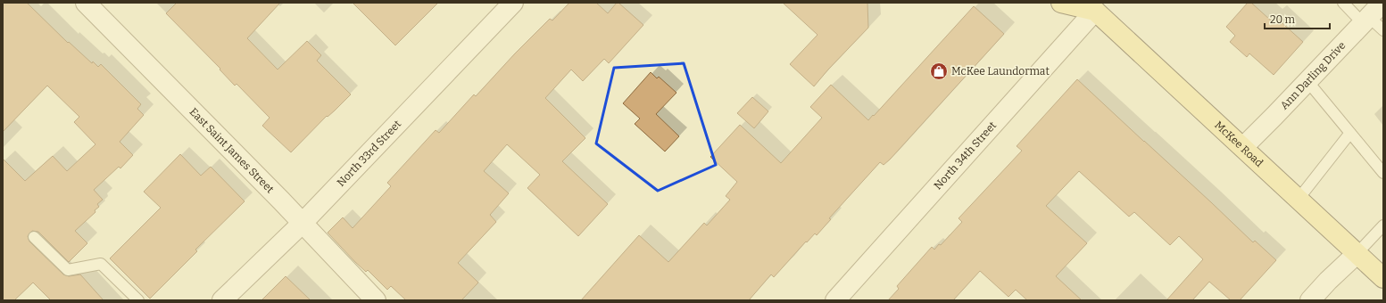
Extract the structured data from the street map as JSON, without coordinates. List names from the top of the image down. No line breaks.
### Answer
{"streets":{"main road":["McKee Road"],"street":["Ann Darling Drive","East Saint James Street","North 33rd Street","North 34th Street"]},"crossings":[["Ann Darling Drive","McKee Road"],["McKee Road","North 34th Street"],["East Saint James Street","North 33rd Street"]],"places":{"shop":["McKee Laundormat"]},"scale_bar":"20 m"}
